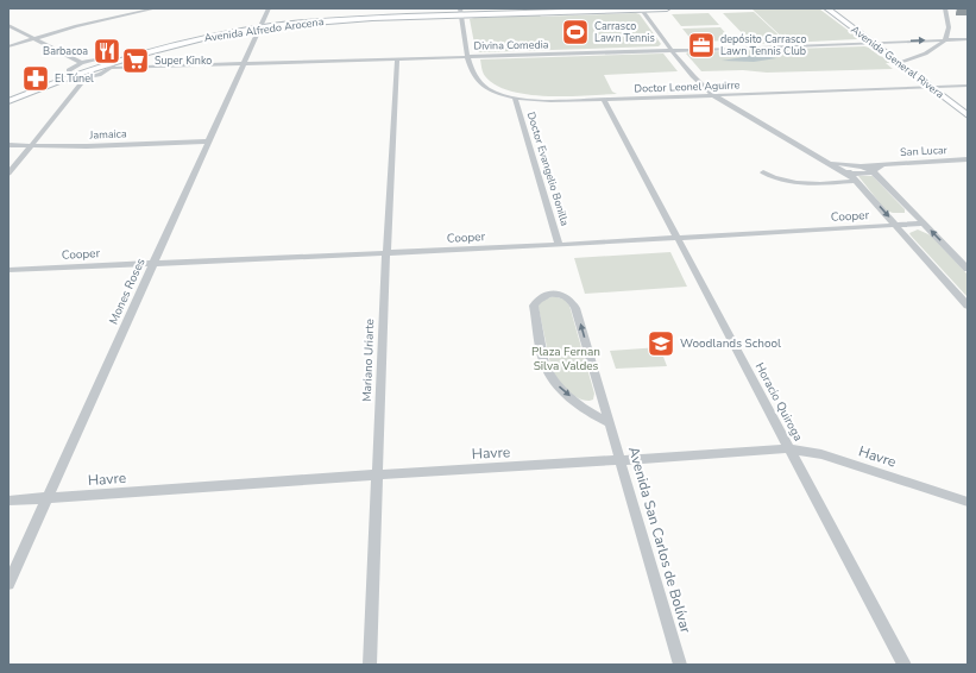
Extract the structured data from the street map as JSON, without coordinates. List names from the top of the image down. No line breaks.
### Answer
{"streets":{"street":["Avenida Alfredo Arocena","Divina Comedia","Avenida General Rivera","Doctor Leonel Aguirre","Jamaica","San Lucar","Doctor Evangelio Bonilla","Cooper","Mones Roses","Mariano Uriarte","Horacio Quiroga","Havre","Avenida San Carlos de Bolívar"]},"crossings":[["Avenida Alfredo Arocena","Divina Comedia"],["Avenida Alfredo Arocena","Doctor Leonel Aguirre"],["Avenida Alfredo Arocena","Mones Roses"],["Divina Comedia","Avenida General Rivera"],["Divina Comedia","Doctor Leonel Aguirre"],["Divina Comedia","Mones Roses"],["Divina Comedia","Mariano Uriarte"],["Avenida General Rivera","Doctor Leonel Aguirre"],["Doctor Leonel Aguirre","Doctor Evangelio Bonilla"],["Doctor Leonel Aguirre","Horacio Quiroga"],["Jamaica","Mones Roses"],["Doctor Evangelio Bonilla","Cooper"],["Cooper","Mones Roses"],["Cooper","Mariano Uriarte"],["Cooper","Horacio Quiroga"],["Mones Roses","Havre"],["Mariano Uriarte","Havre"],["Horacio Quiroga","Havre"],["Havre","Avenida San Carlos de Bolívar"]],"parks":["Plaza Fernan Silva Valdes"],"places":{"sports":["Carrasco Lawn Tennis"],"office":["depósito Carrasco Lawn Tennis Club"],"restaurant":["Barbacoa"],"supermarket":["Super Kinko"],"pharmacy":["El Túnel"],"school or university":["Woodlands School"]}}
